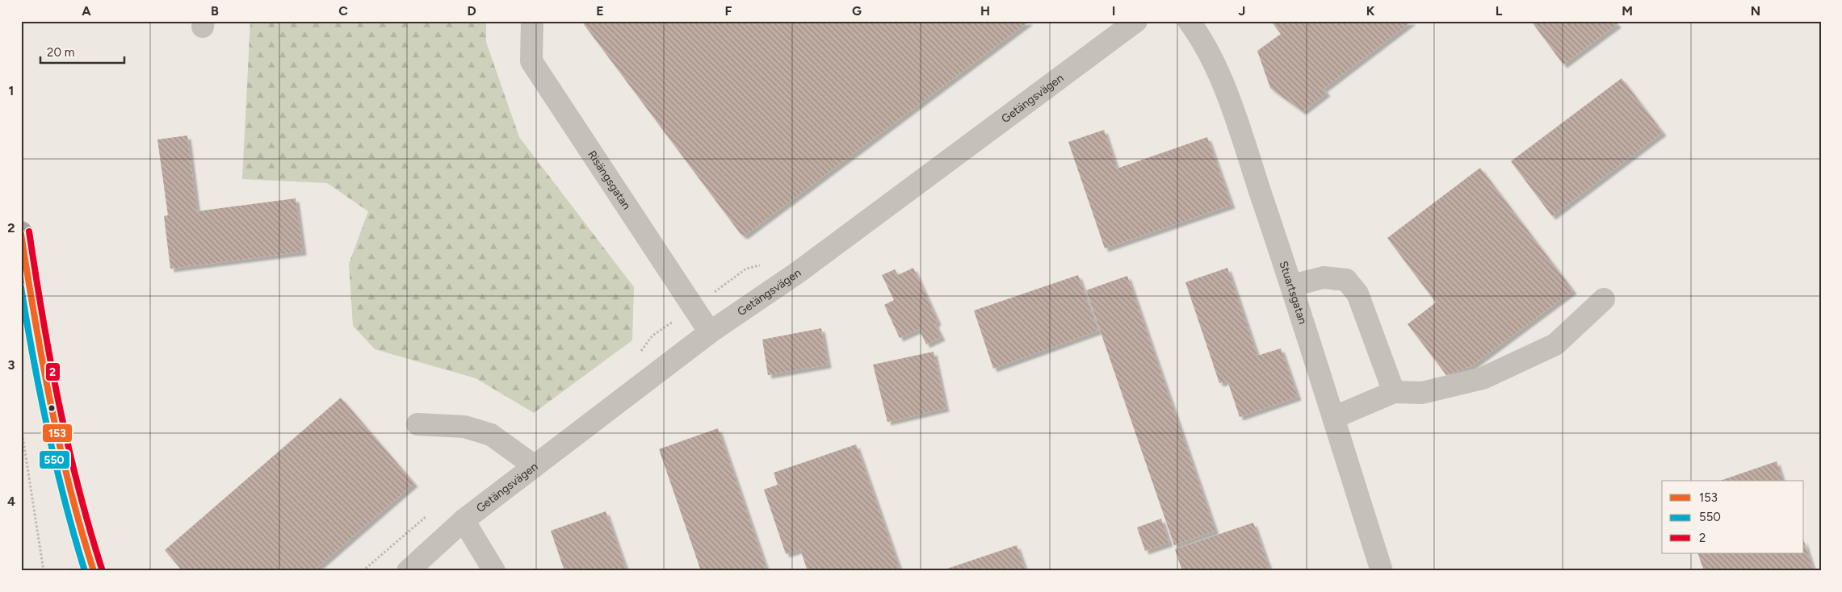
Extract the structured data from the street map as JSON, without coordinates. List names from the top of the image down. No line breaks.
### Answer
{"streets":{"street":["Getängsvägen","Risängsgatan","Stuartsgatan"]},"crossings":[["Getängsvägen","Risängsgatan"]],"lines":["transit line 2","transit line 153","transit line 550"],"legend":["153","550","2"],"scale_bar":"20 m","grid":{"columns":["A","B","C","D","E","F","G","H","I","J","K","L","M","N"],"rows":["1","2","3","4"]}}
